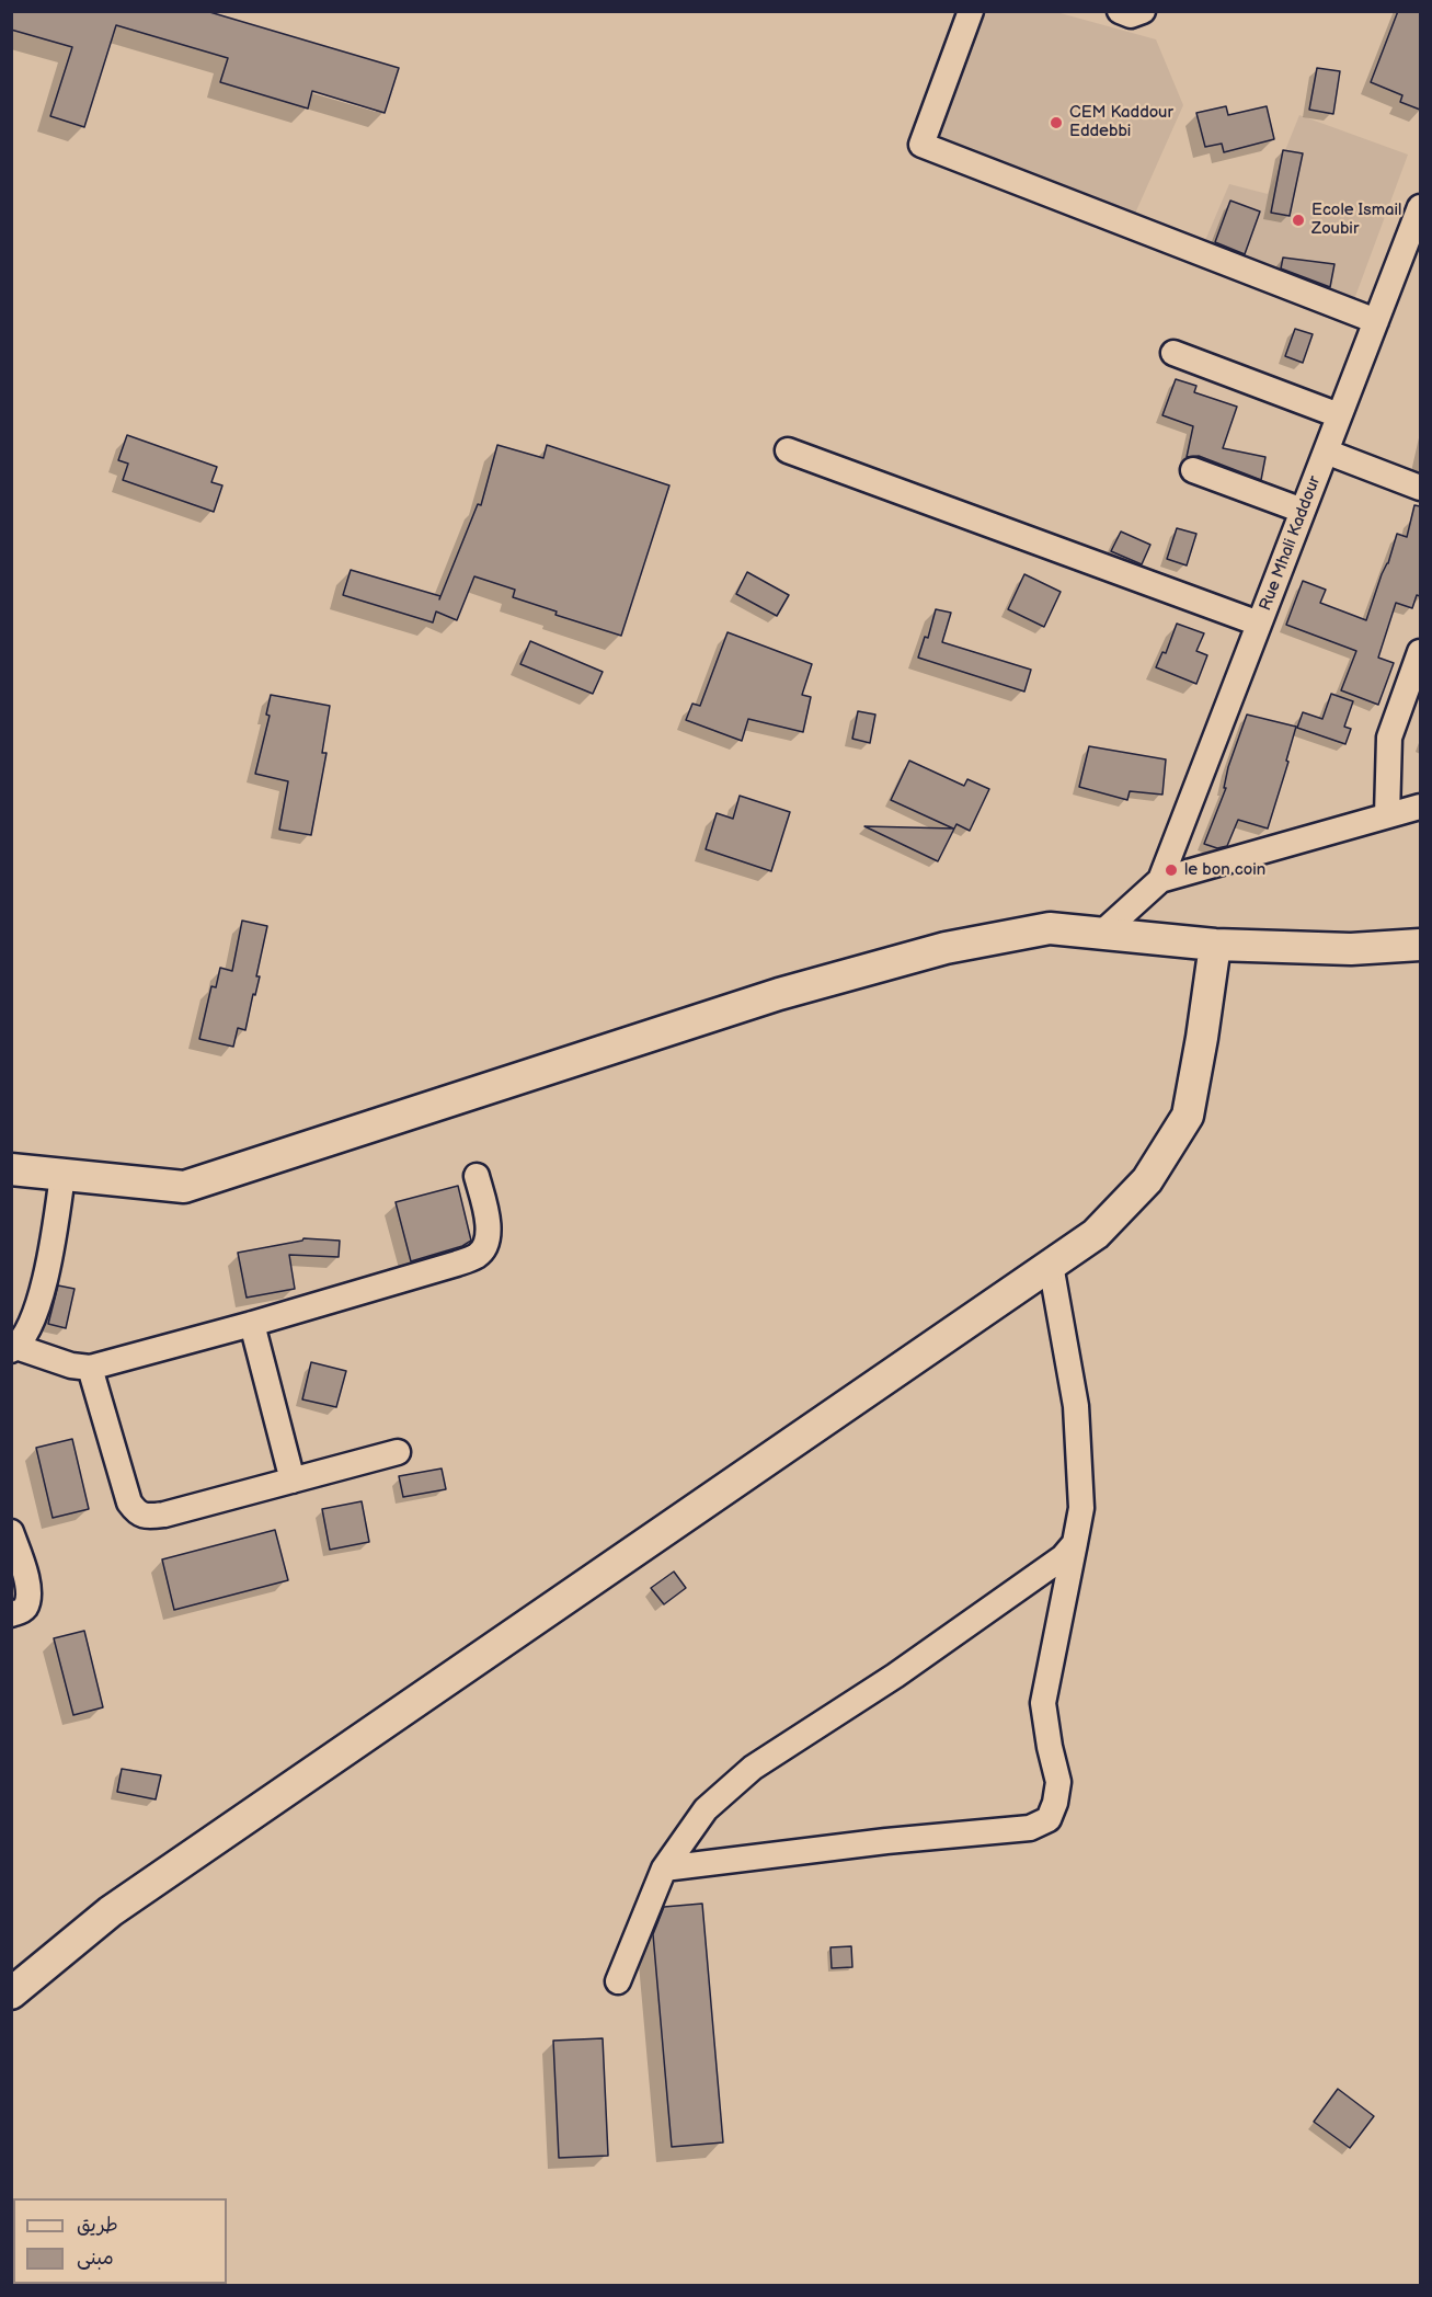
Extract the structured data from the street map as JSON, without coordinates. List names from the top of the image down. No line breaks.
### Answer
{"streets":{"street":["Rue Mhali Kaddour"]},"places":["CEM Kaddour Eddebbi","Ecole Ismail Zoubir","le bon coin"],"legend":["طريق","مبنى"]}
